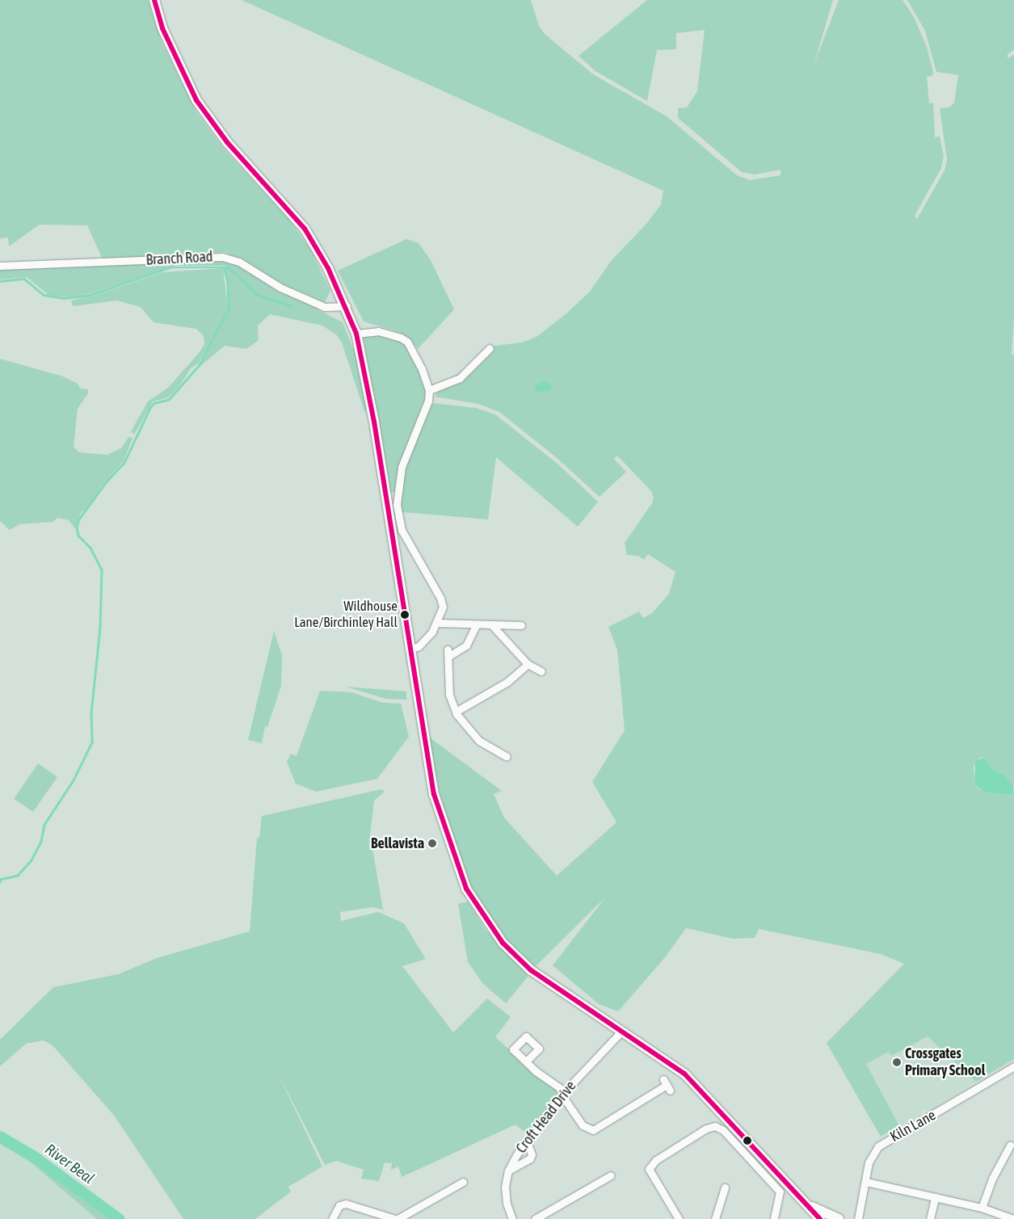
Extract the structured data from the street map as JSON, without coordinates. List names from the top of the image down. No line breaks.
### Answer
{"streets":{"street":["Branch Road","Croft Head Drive","Kiln Lane"]},"water":["River Beal"],"places":["Wildhouse Lane/Birchinley Hall","Bellavista","Crossgates Primary School"]}
